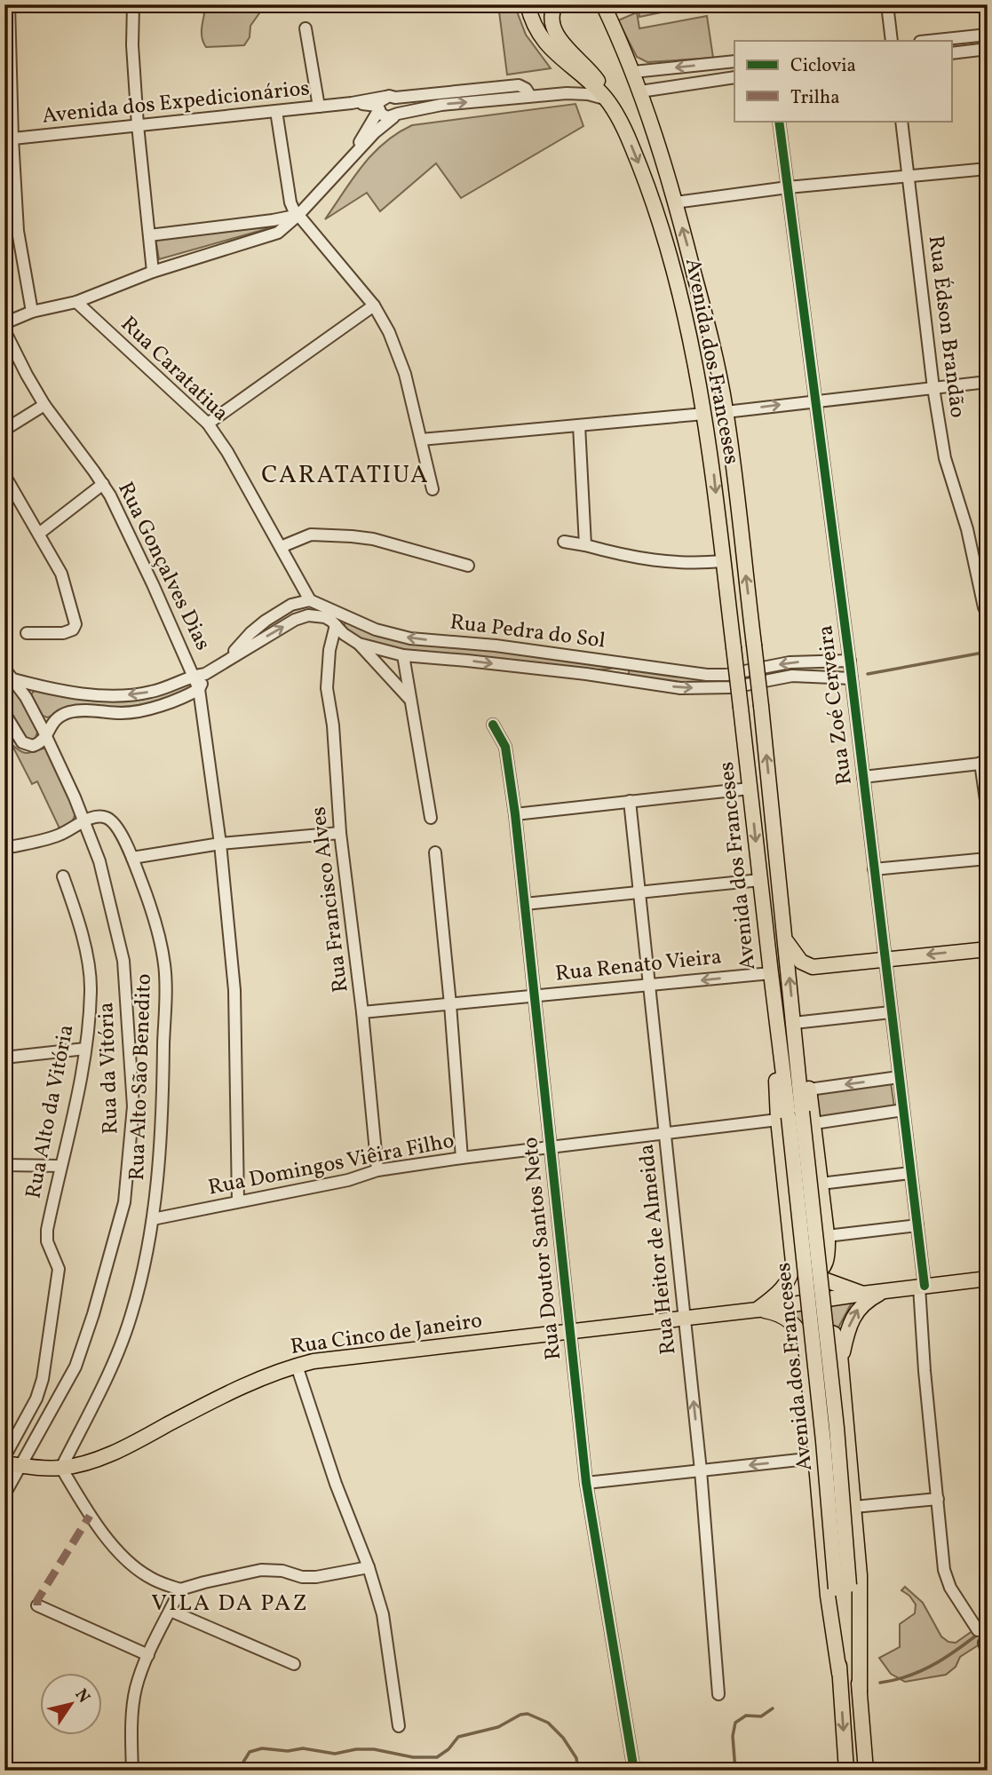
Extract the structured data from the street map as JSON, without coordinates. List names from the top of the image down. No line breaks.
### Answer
{"streets":{"main road":["Avenida dos Franceses","Rua Cinco de Janeiro"],"street":["Avenida dos Expedicionários","Rua Édson Brandão","Rua Caratatiua","Rua Gonçalves Dias","Rua Pedra do Sol","Rua Zoé Cerveira","Rua Francisco Alves","Rua Renato Vieira","Rua da Vitória","Rua Alto São Benedito","Rua Alto da Vitória","Rua Domingos Viêira Filho","Rua Doutor Santos Neto","Rua Heitor de Almeida"]},"crossings":[["Avenida dos Expedicionários","Avenida dos Franceses"],["Avenida dos Franceses","Rua Renato Vieira"],["Avenida dos Franceses","Rua Domingos Viêira Filho"],["Rua Caratatiua","Rua Pedra do Sol"],["Rua Gonçalves Dias","Rua Domingos Viêira Filho"],["Rua Pedra do Sol","Rua Zoé Cerveira"],["Rua Pedra do Sol","Rua Francisco Alves"],["Rua Zoé Cerveira","Rua Cinco de Janeiro"],["Rua Francisco Alves","Rua Renato Vieira"],["Rua Francisco Alves","Rua Domingos Viêira Filho"],["Rua Renato Vieira","Rua Doutor Santos Neto"],["Rua Renato Vieira","Rua Heitor de Almeida"],["Rua da Vitória","Rua Alto São Benedito"],["Rua da Vitória","Rua Cinco de Janeiro"],["Rua Alto São Benedito","Rua Domingos Viêira Filho"],["Rua Alto São Benedito","Rua Cinco de Janeiro"],["Rua Domingos Viêira Filho","Rua Doutor Santos Neto"],["Rua Domingos Viêira Filho","Rua Heitor de Almeida"],["Rua Doutor Santos Neto","Rua Cinco de Janeiro"],["Rua Heitor de Almeida","Rua Cinco de Janeiro"]],"districts":["CARATATIUA","VILA DA PAZ"],"legend":["Ciclovia","Trilha"],"north":"top right"}
